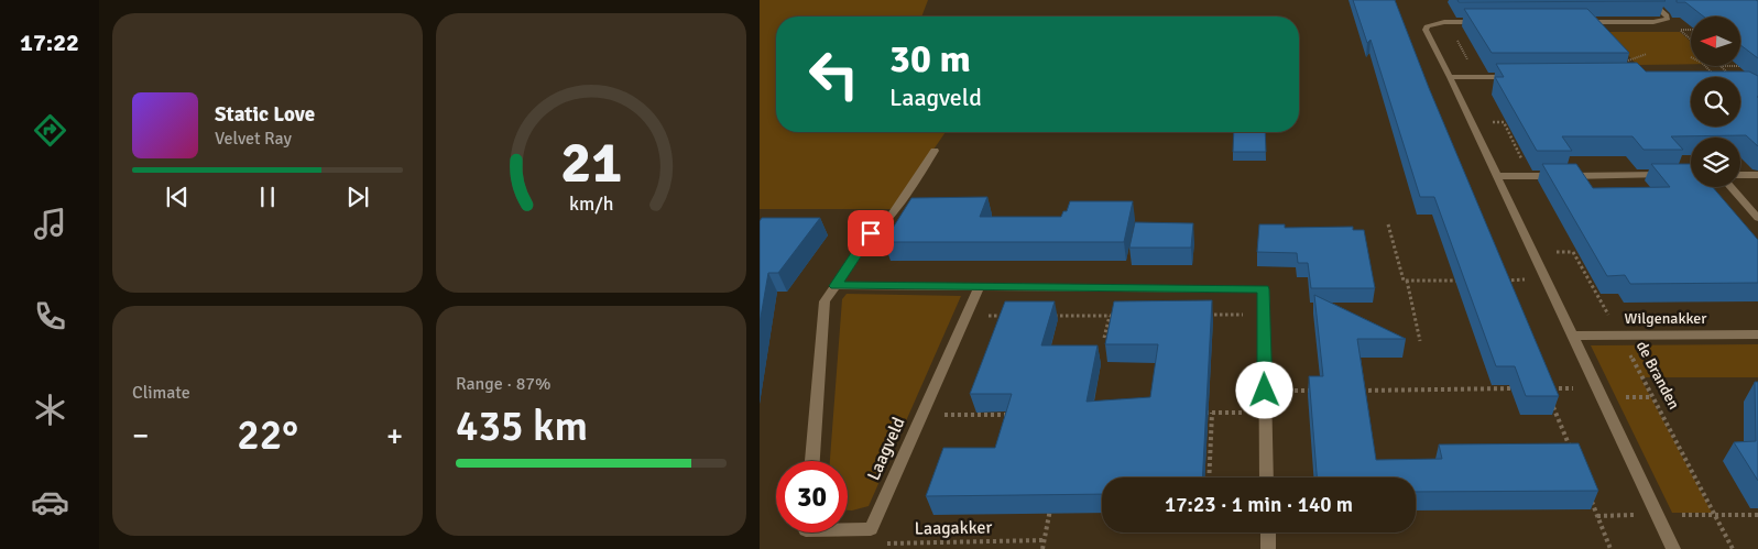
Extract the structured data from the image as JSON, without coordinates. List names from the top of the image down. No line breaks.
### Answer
{"streets":{"street":["Wilgenakker","Laagveld"],"path":["de Branden","Laagakker"]},"crossings":[["Wilgenakker","de Branden"],["Laagveld","Laagakker"]],"north":"left","page":{"tabs":"17:22","turn":["30 m","Laagveld"],"song":["Static Love","Velvet Ray"],"tile":["Climate",["Range · 87%","435 km"]],"heat":["−","22°","+"],"limit":"30","trip":"17:23 · 1 min · 140 m","gauge":["21","km/h"]}}
